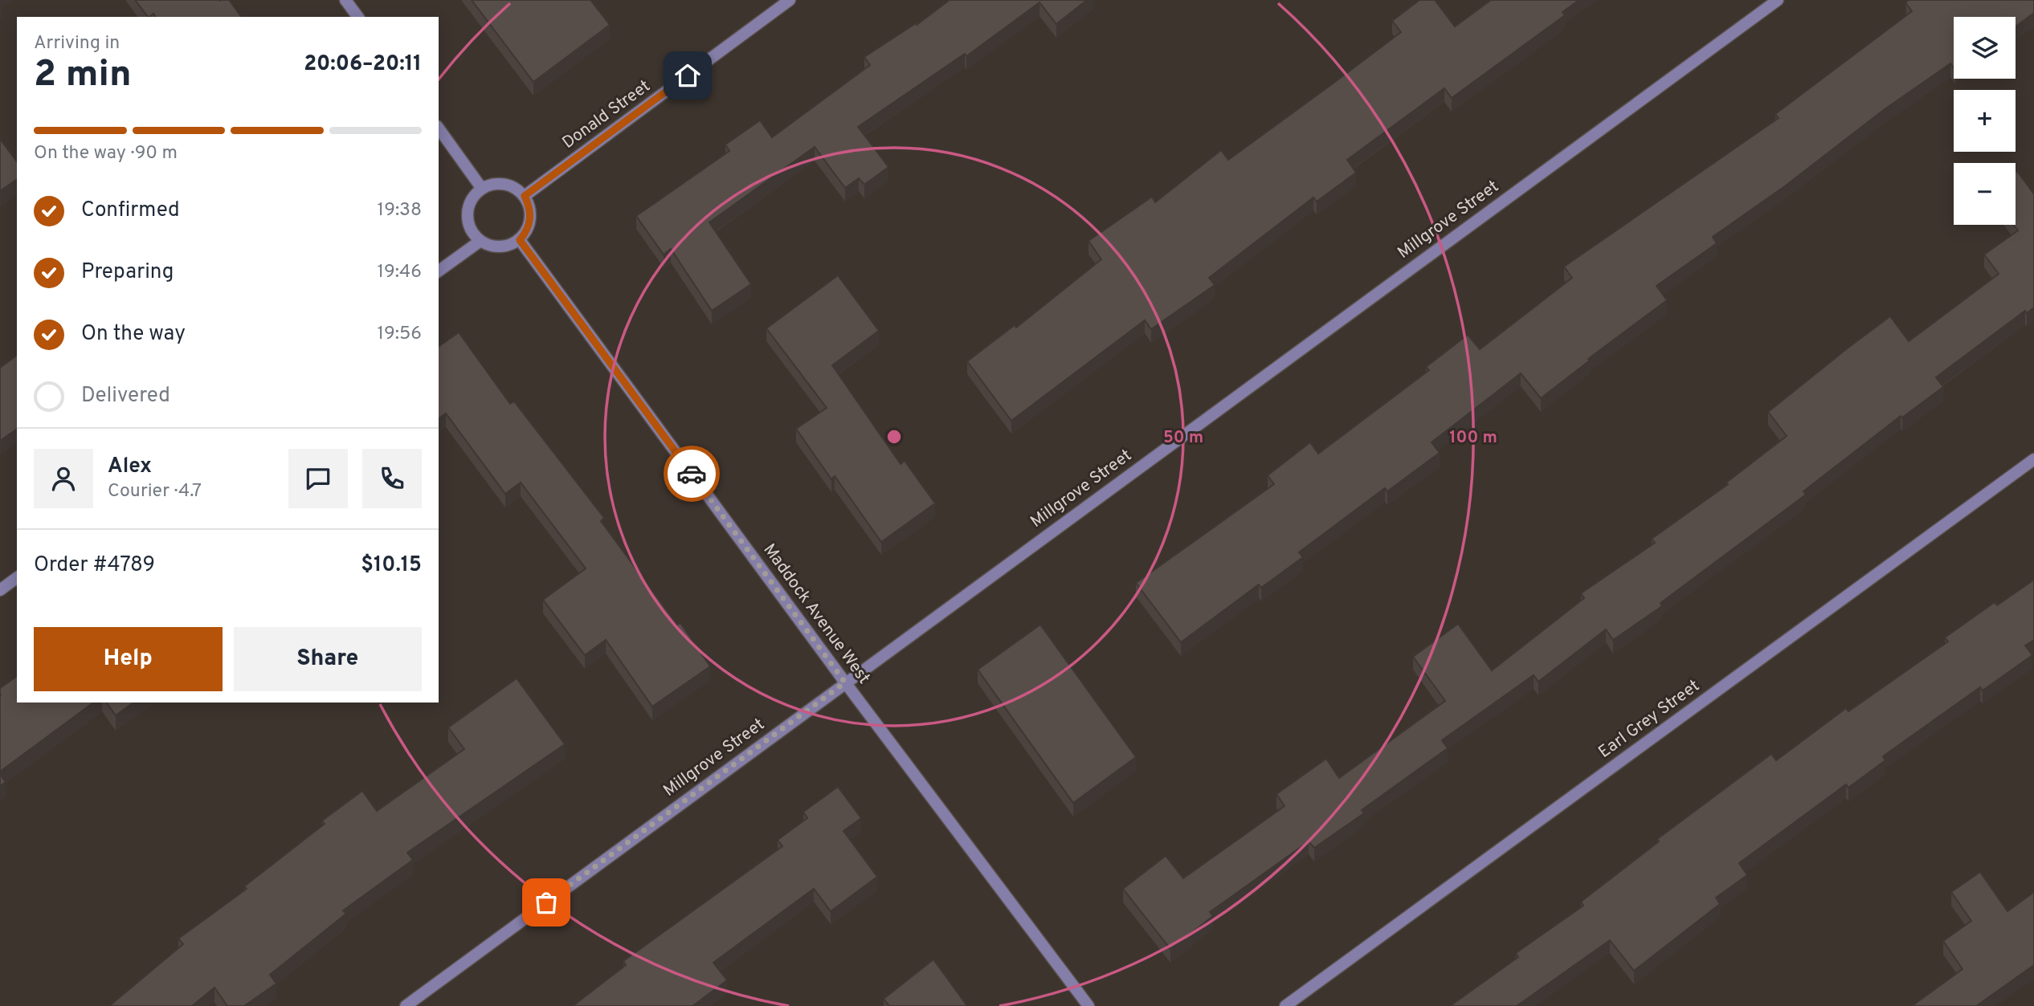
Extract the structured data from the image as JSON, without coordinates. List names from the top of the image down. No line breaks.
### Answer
{"streets":{"street":["Donald Street","Millgrove Street","Maddock Avenue West","Earl Grey Street"]},"crossings":[["Donald Street","Maddock Avenue West"],["Millgrove Street","Maddock Avenue West"]],"page":{"map_buttons":["+","−"],"heading":["2 min","Arriving in","20:06–20:11"],"panel":["Alex","Courier · 4.7","Order #4789","$10.15"],"bar":"On the way · 90 m","list":[["Confirmed","19:38"],["Preparing","19:46"],["On the way","19:56"],"Delivered"],"buttons":["Help","Share"]},"rings":["50 m","100 m"]}
